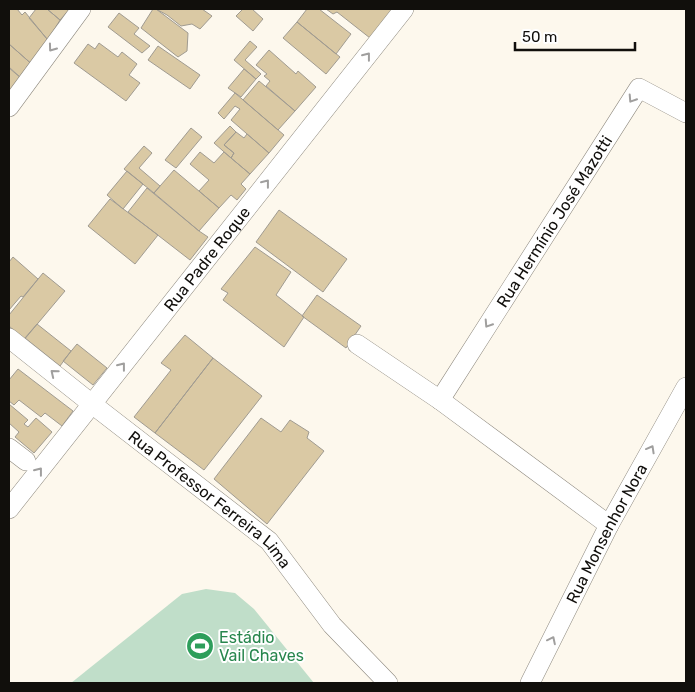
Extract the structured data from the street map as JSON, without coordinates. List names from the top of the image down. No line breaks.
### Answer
{"streets":{"street":["Rua Hermínio José Mazotti","Rua Padre Roque","Rua Professor Ferreira Lima","Rua Monsenhor Nora"]},"crossings":[["Rua Padre Roque","Rua Professor Ferreira Lima"]],"one_way":["Rua Hermínio José Mazotti","Rua Padre Roque","Rua Monsenhor Nora"],"places":{"sports":["Estádio Vail Chaves"]},"scale_bar":"50 m"}
